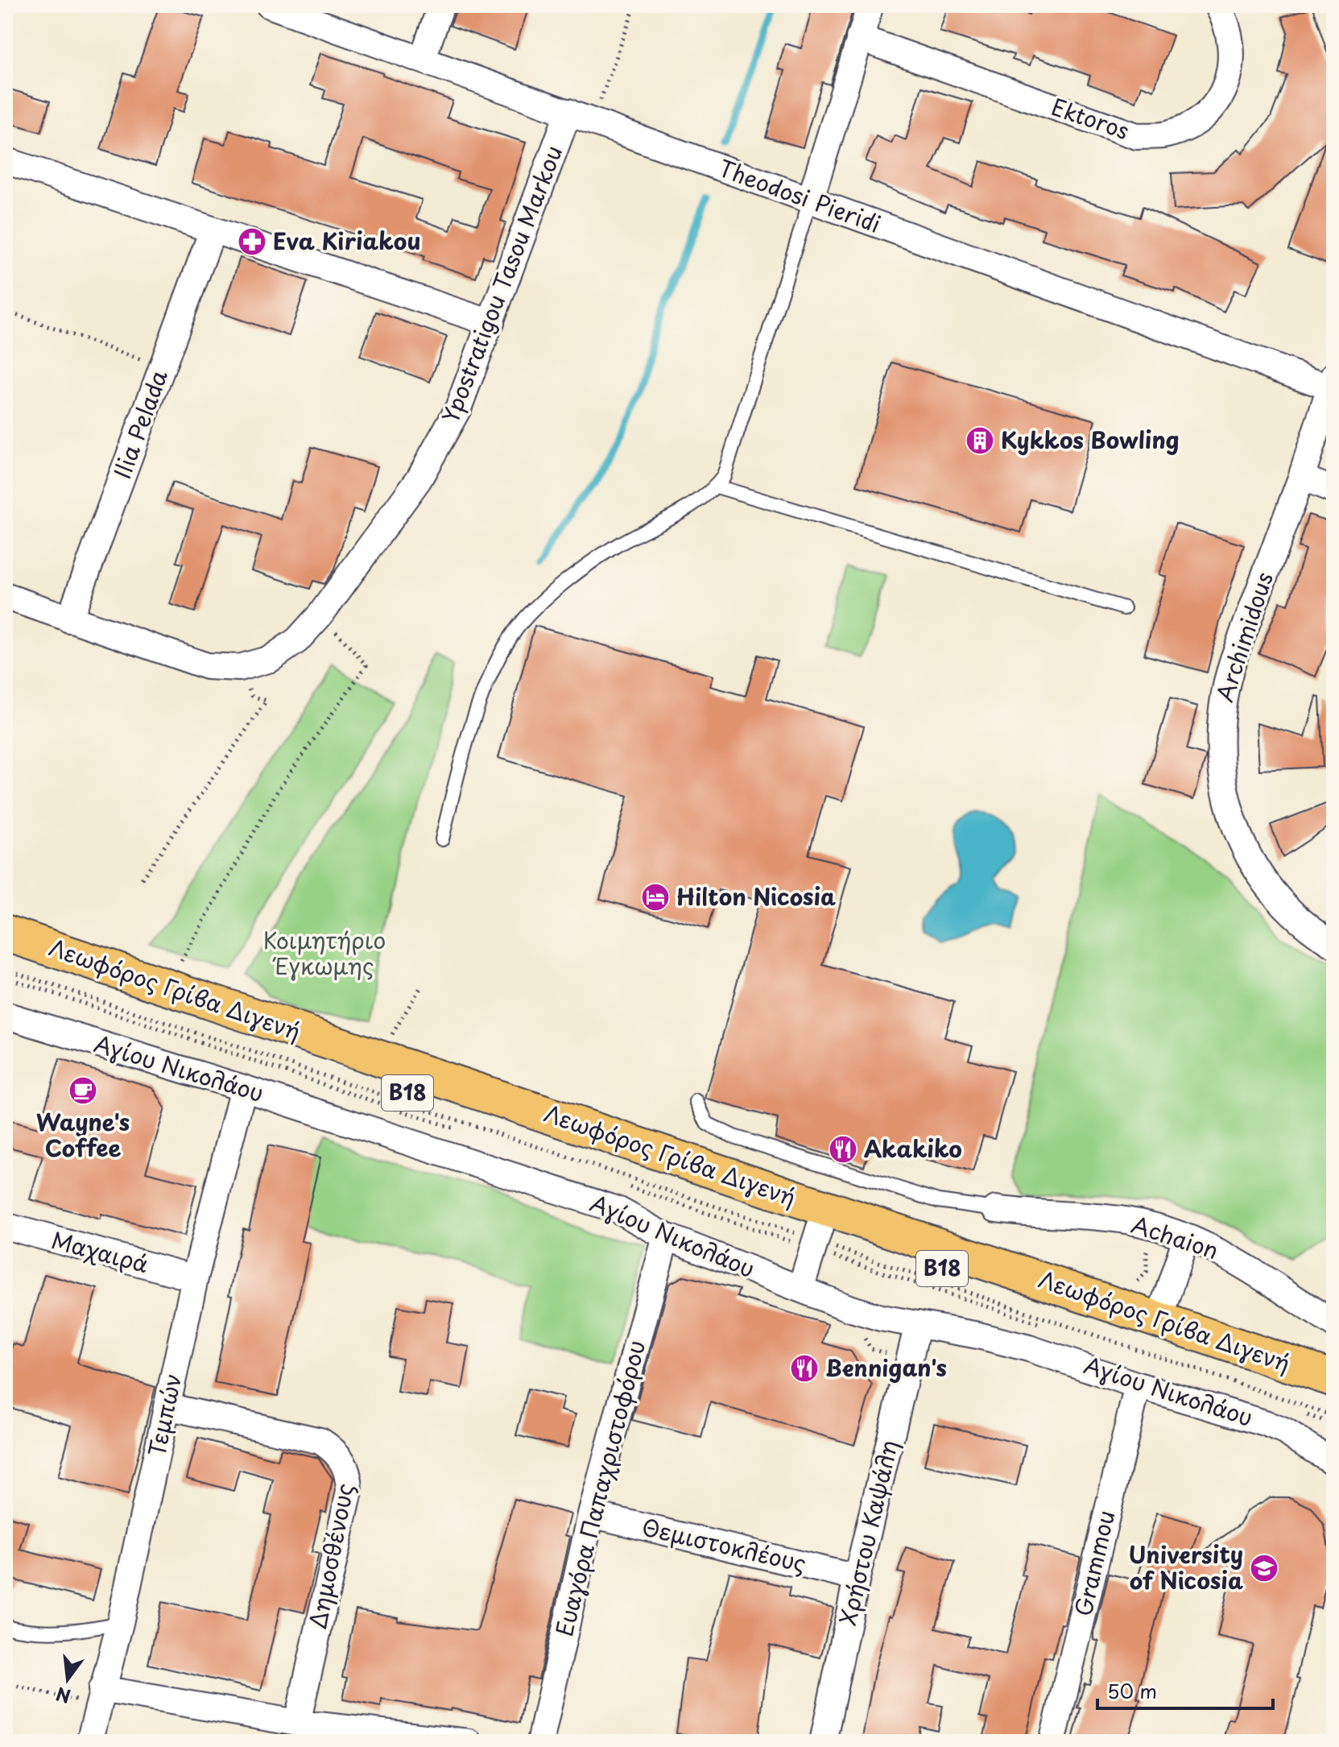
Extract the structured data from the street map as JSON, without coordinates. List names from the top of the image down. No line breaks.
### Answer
{"streets":{"main road":["Λεωφόρος Γρίβα Διγενή","B18"],"street":["Ektoros","Theodosi Pieridi","Ypostratigou Tasou Markou","Ilia Pelada","Archimidous","Αγίου Νικολάου","Achaion","Μαχαιρά","Τεμπών","Ευαγόρα Παπαχριστοφόρου","Χρήστου Καψάλη","Θεμιστοκλέους","Δημοσθένους","Grammou"]},"crossings":[["Theodosi Pieridi","Ypostratigou Tasou Markou"],["Theodosi Pieridi","Archimidous"],["Ypostratigou Tasou Markou","Ilia Pelada"],["Αγίου Νικολάου","Τεμπών"],["Αγίου Νικολάου","Ευαγόρα Παπαχριστοφόρου"],["Αγίου Νικολάου","Χρήστου Καψάλη"],["Αγίου Νικολάου","Grammou"],["Μαχαιρά","Τεμπών"],["Τεμπών","Δημοσθένους"],["Ευαγόρα Παπαχριστοφόρου","Θεμιστοκλέους"],["Χρήστου Καψάλη","Θεμιστοκλέους"]],"parks":["Κοιμητήριο Έγκωμης"],"places":{"pharmacy":["Eva Kiriakou"],"building":["Kykkos Bowling"],"hotel":["Hilton Nicosia"],"cafe":["Wayne's Coffee"],"restaurant":["Akakiko","Bennigan's"],"school or university":["University of Nicosia"]},"scale_bar":"50 m","north":"bottom"}
